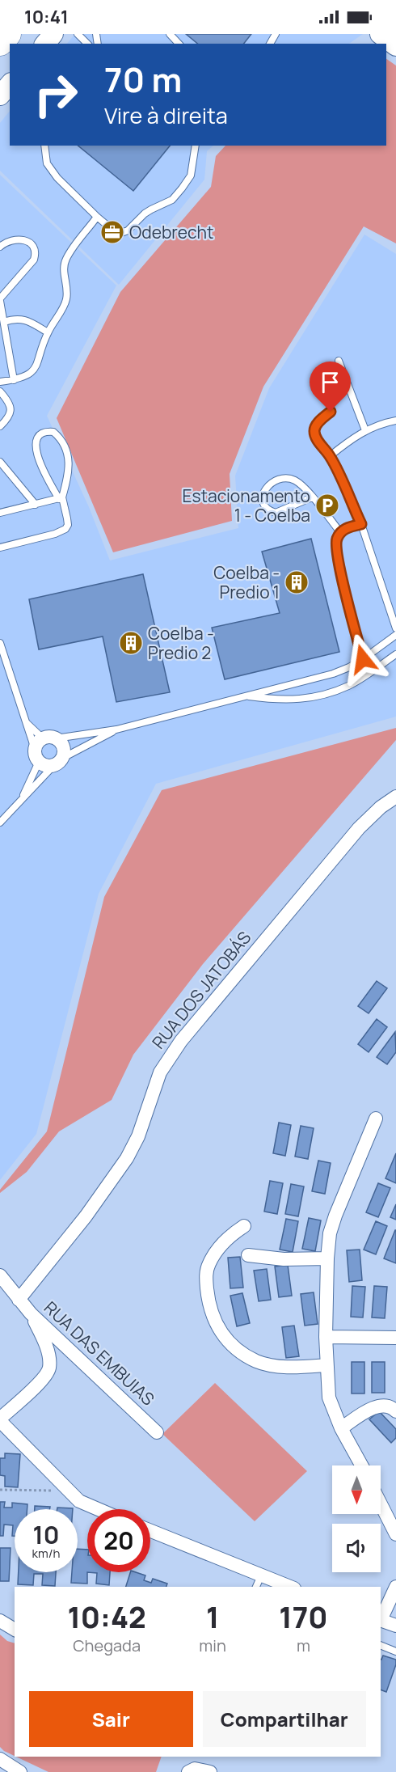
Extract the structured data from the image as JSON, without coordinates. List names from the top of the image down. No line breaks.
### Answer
{"streets":{"street":["RUA DOS JATOBÁS","RUA DAS EMBUIAS"]},"crossings":[["RUA DOS JATOBÁS","RUA DAS EMBUIAS"]],"places":{"office":["Odebrecht"],"parking":["Estacionamento 1 - Coelba"],"building":["Coelba - Predio 1","Coelba - Predio 2"]},"north":"bottom","page":{"status":"10:41","turn":["70 m","Vire à direita"],"speed":"10 km/h","limit":"20","eta":["10:42","Chegada","1","min","170","m"],"buttons":["Sair","Compartilhar"]}}
